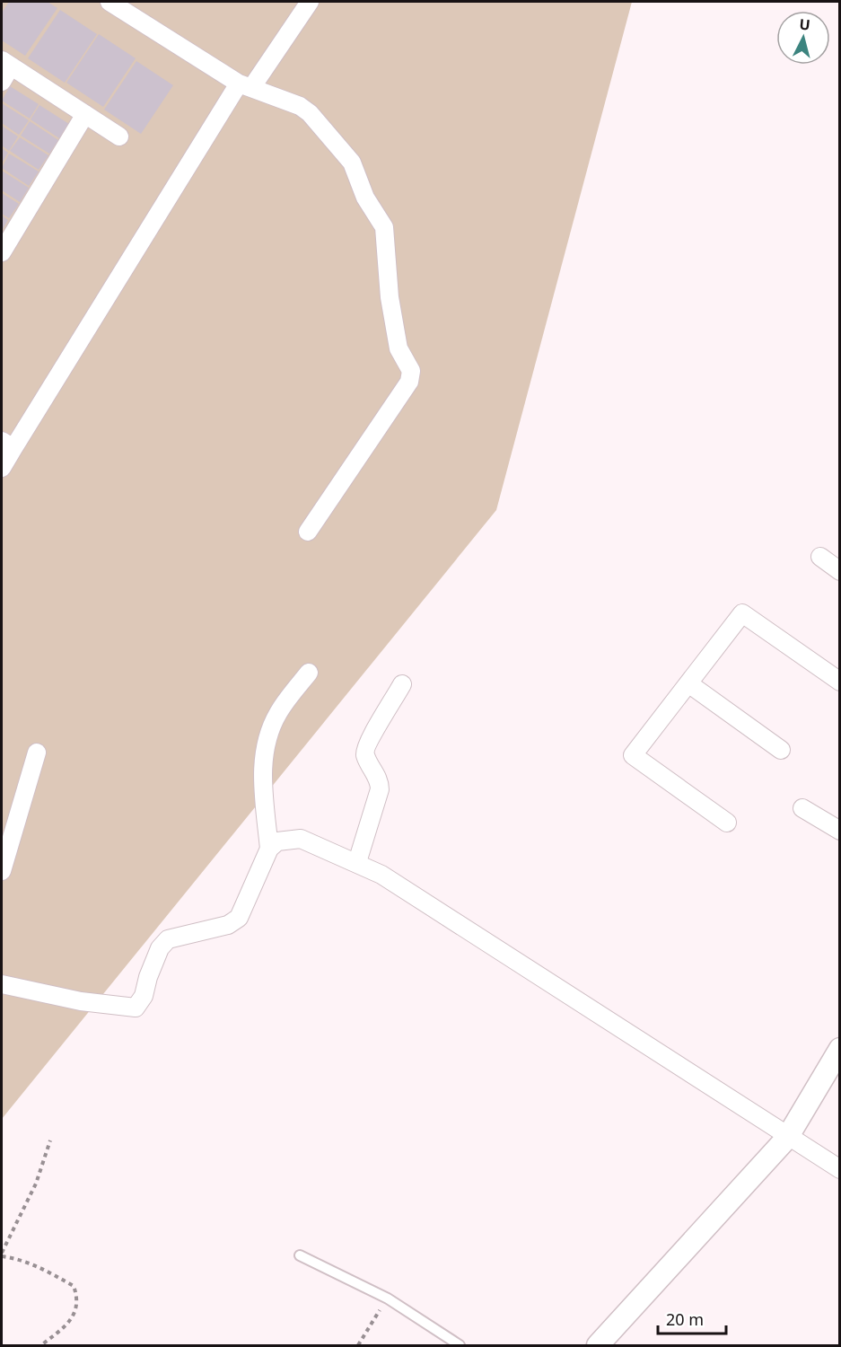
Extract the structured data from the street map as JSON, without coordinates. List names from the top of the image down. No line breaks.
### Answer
{"scale_bar":"20 m","north":"top"}
